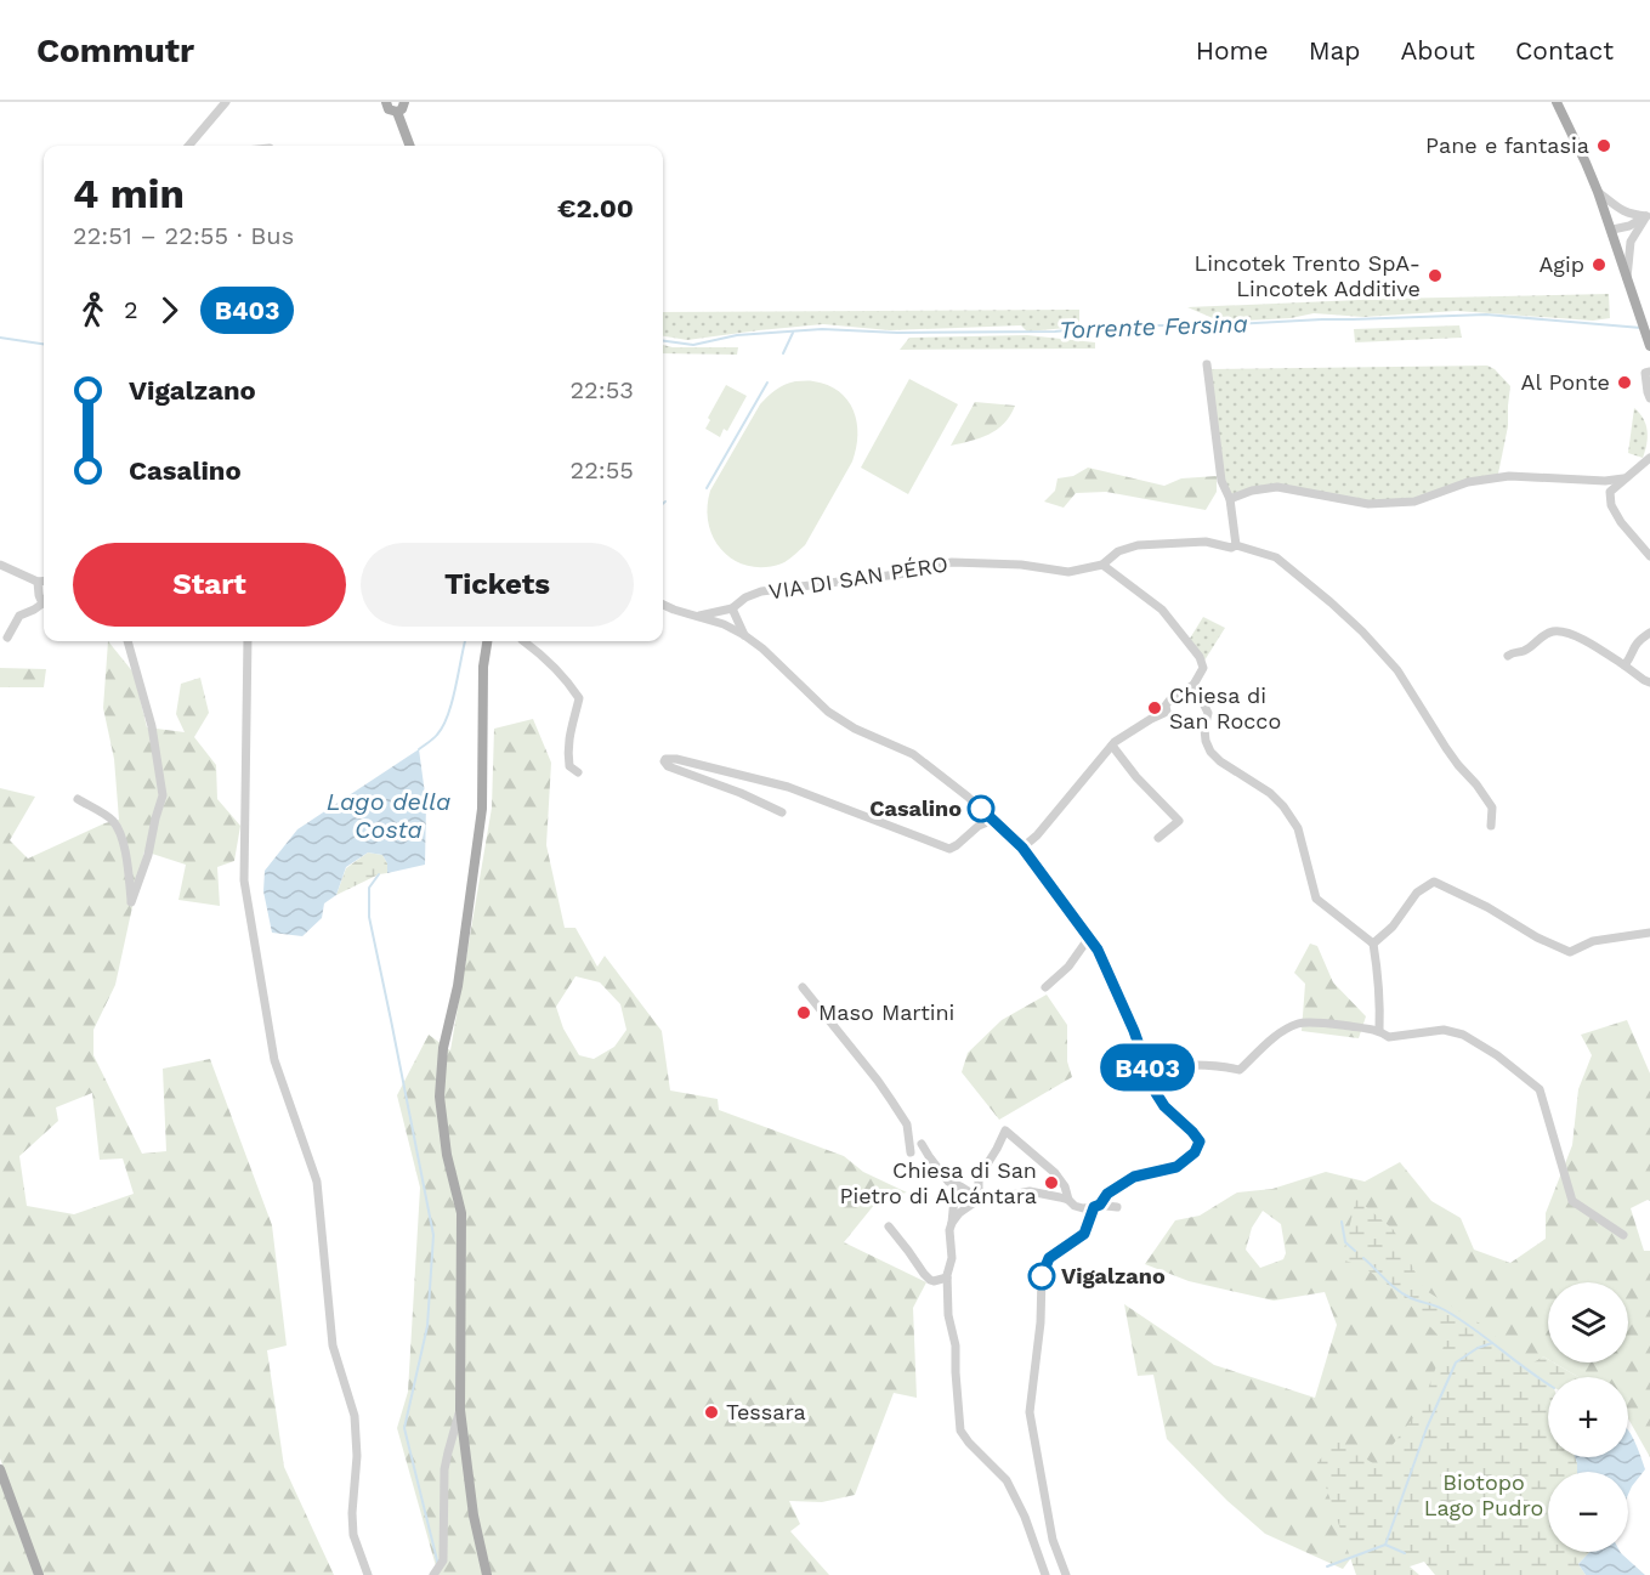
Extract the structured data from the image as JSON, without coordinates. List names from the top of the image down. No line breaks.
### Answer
{"streets":{"street":["VIA DI SAN PÉRO"]},"water":["Torrente Fersina","Lago della Costa"],"parks":["Biotopo Lago Pudro"],"places":["Pane e fantasia","Agip","Lincotek Trento SpA- Lincotek Additive","Al Ponte","Chiesa di San Rocco","Casalino","Maso Martini","Chiesa di San Pietro di Alcántara","Vigalzano","Tessara"],"lines":["bus line B403"],"page":{"header":"Commutr","nav":["Home","Map","About","Contact"],"on_map":"B403","heading":["4 min","22:51 – 22:55 · Bus","€2.00"],"legs":["2","B403"],"list":[{"name":"Vigalzano","value":"22:53"},{"name":"Casalino","value":"22:55"}],"buttons":["Start","Tickets"],"map_buttons":["+","−"]}}
